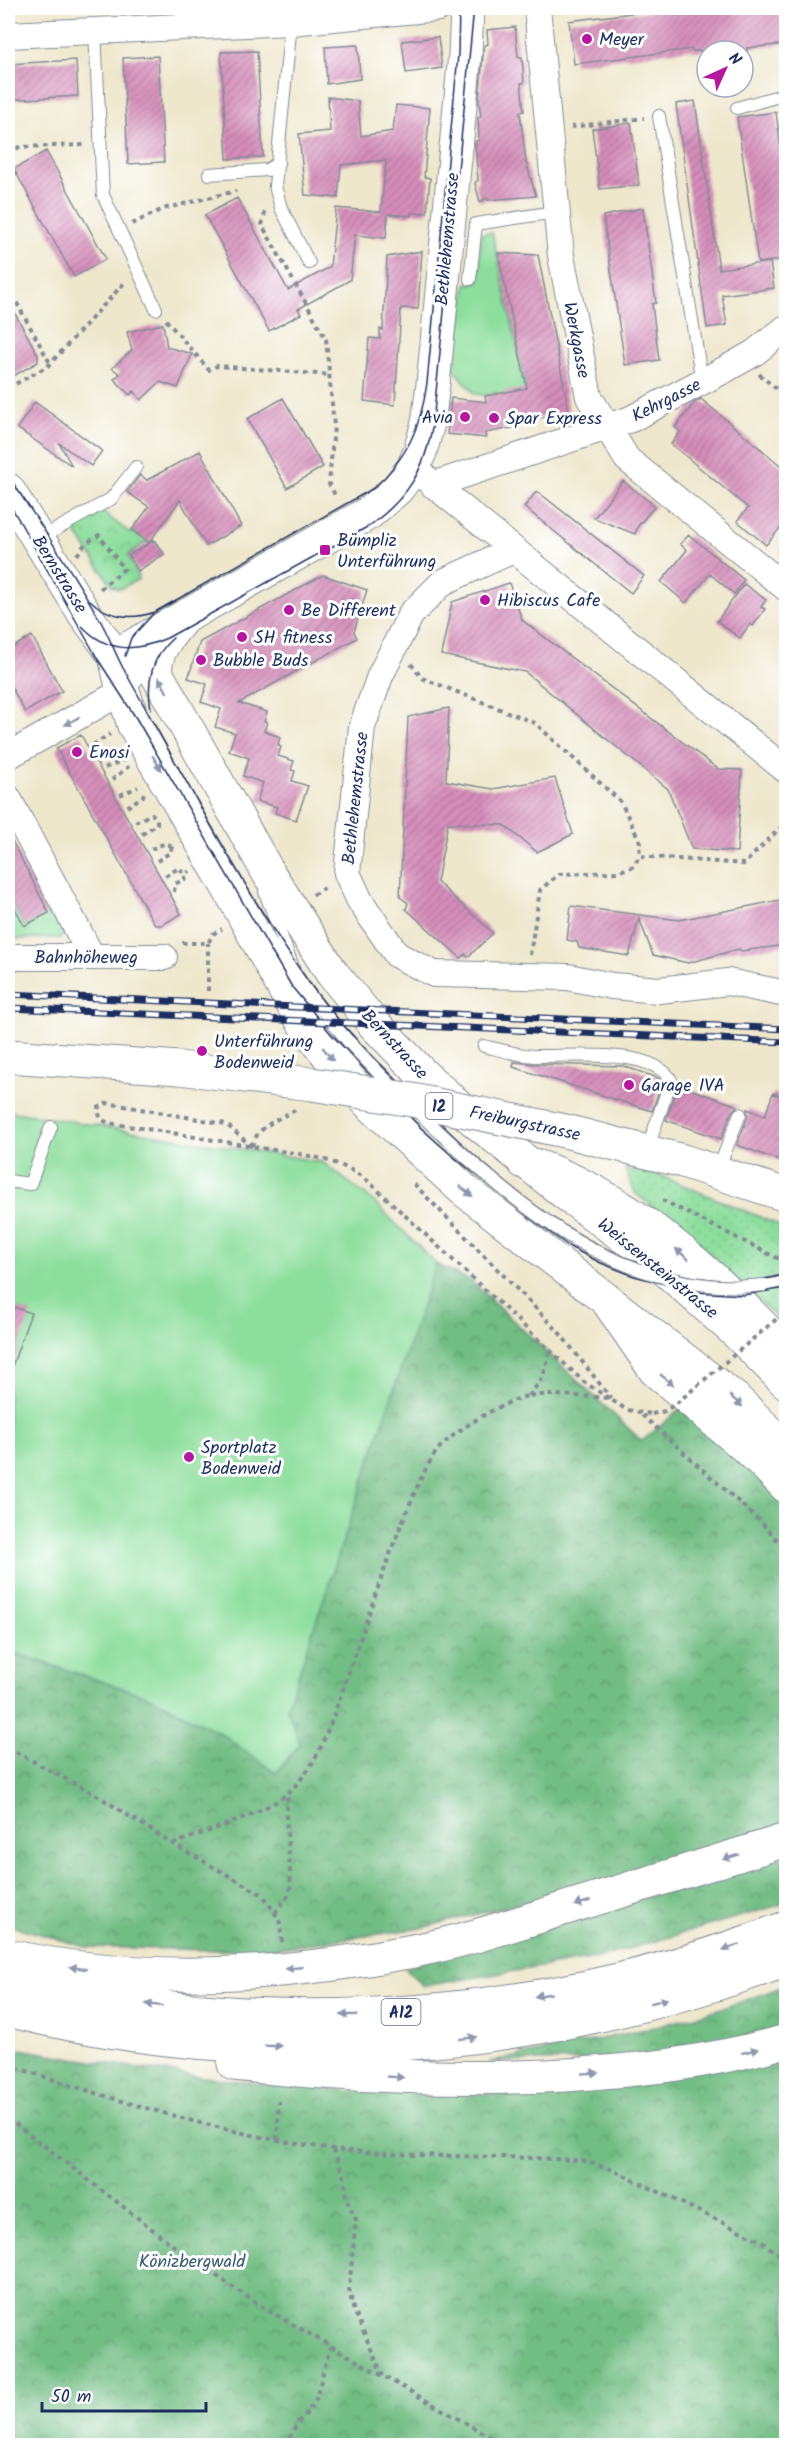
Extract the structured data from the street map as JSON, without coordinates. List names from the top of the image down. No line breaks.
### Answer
{"streets":{"main road":["Bethlehemstrasse","Bernstrasse","12","Freiburgstrasse","Weissensteinstrasse","A12"],"street":["Werkgasse","Kehrgasse","Bahnhöheweg"]},"crossings":[["Bethlehemstrasse","Kehrgasse"],["Bethlehemstrasse","Bernstrasse"],["Werkgasse","Kehrgasse"],["Bernstrasse","Weissensteinstrasse"]],"parks":["Könizbergwald"],"places":{"other":["Meyer","Avia","Spar Express","Hibiscus Cafe","Be Different","SH fitness","Bubble Buds","Enosi","Unterführung Bodenweid","Garage IVA","Sportplatz Bodenweid"],"transit":["Bümpliz Unterführung"]},"scale_bar":"50 m","north":"top right"}
